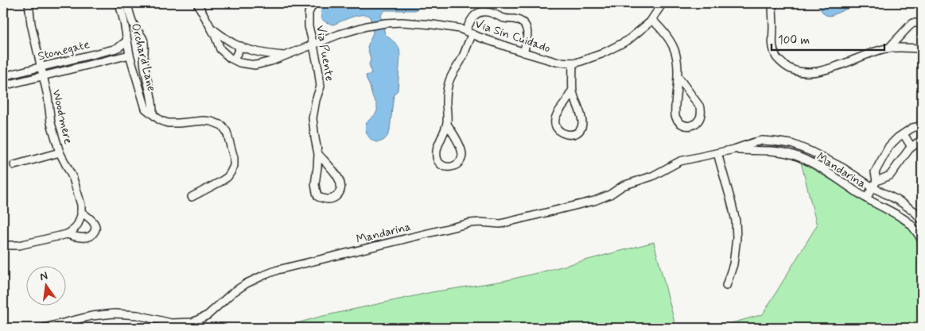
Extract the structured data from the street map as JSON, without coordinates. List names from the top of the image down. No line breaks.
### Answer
{"streets":{"street":["Via Sin Cuidado","Stonegate","Via Puente","Orchard Lane","Woodmere","Mandarina"]},"crossings":[["Via Sin Cuidado","Via Puente"],["Stonegate","Orchard Lane"],["Stonegate","Woodmere"]],"scale_bar":"100 m","north":"top"}
